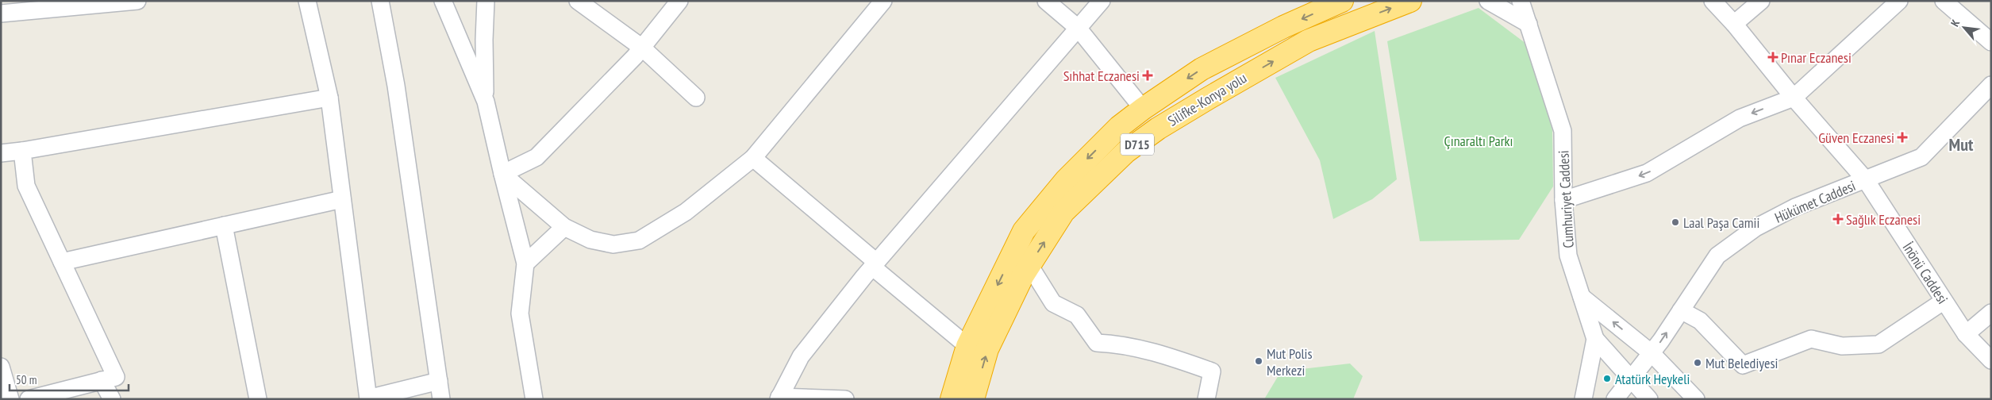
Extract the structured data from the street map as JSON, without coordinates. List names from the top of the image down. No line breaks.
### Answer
{"streets":{"highway":["Silifke-Konya yolu","D715"],"street":["Cumhuriyet Caddesi","Hükümet Caddesi","İnönü Caddesi"]},"crossings":[["Hükümet Caddesi","İnönü Caddesi"]],"districts":["Mut"],"parks":["Çınaraltı Parkı"],"places":{"health":["Pınar Eczanesi","Sıhhat Eczanesi","Güven Eczanesi","Sağlık Eczanesi"],"other":["Laal Paşa Camii","Mut Polis Merkezi","Mut Belediyesi","Atatürk Heykeli"]},"scale_bar":"50 m","north":"top left"}
